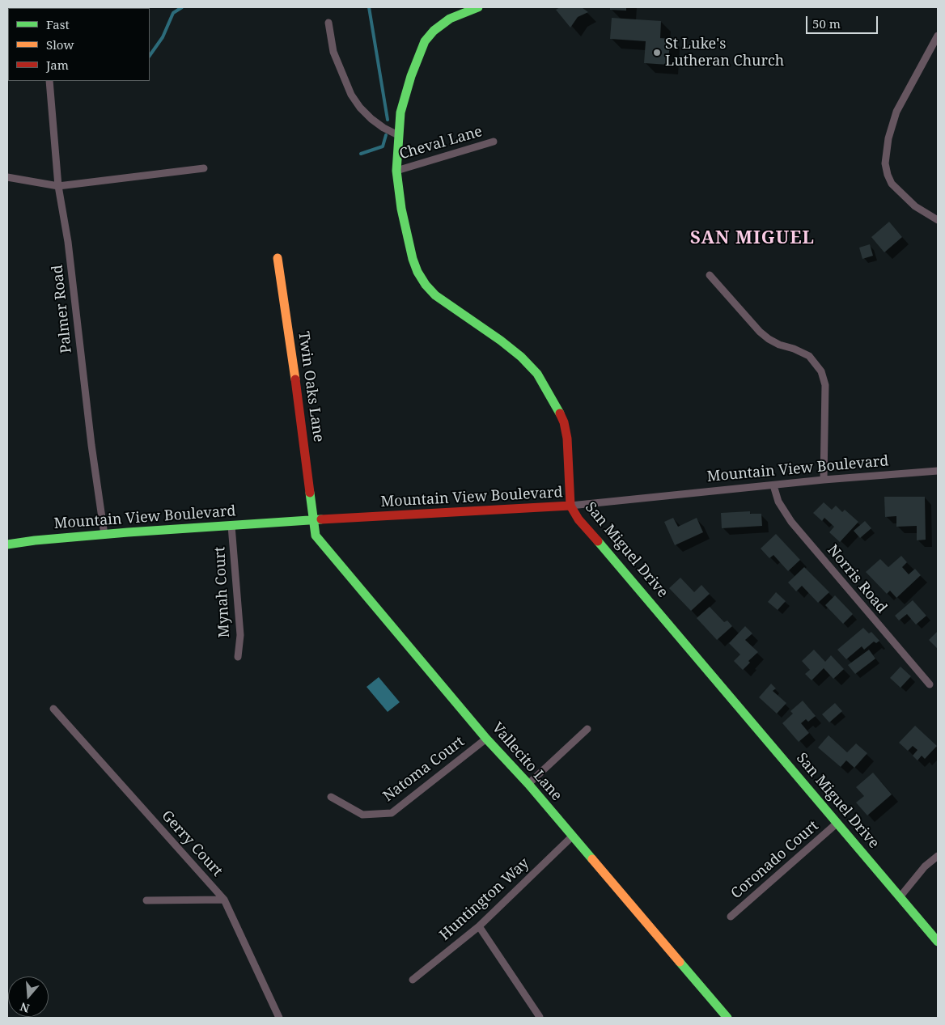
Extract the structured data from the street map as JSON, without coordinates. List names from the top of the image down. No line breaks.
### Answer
{"streets":{"street":["Cheval Lane","Palmer Road","Twin Oaks Lane","Mountain View Boulevard","San Miguel Drive","Norris Road","Mynah Court","Vallecito Lane","Natoma Court","Gerry Court","Coronado Court","Huntington Way"]},"crossings":[["Cheval Lane","San Miguel Drive"],["Palmer Road","Mountain View Boulevard"],["Twin Oaks Lane","Mountain View Boulevard"],["Twin Oaks Lane","Vallecito Lane"],["Mountain View Boulevard","San Miguel Drive"],["Mountain View Boulevard","Norris Road"],["Mountain View Boulevard","Mynah Court"],["Mountain View Boulevard","Vallecito Lane"],["San Miguel Drive","Coronado Court"],["Vallecito Lane","Natoma Court"],["Vallecito Lane","Huntington Way"]],"districts":["SAN MIGUEL"],"places":["St Luke's Lutheran Church"],"legend":["Fast","Slow","Jam"],"scale_bar":"50 m","north":"bottom"}
